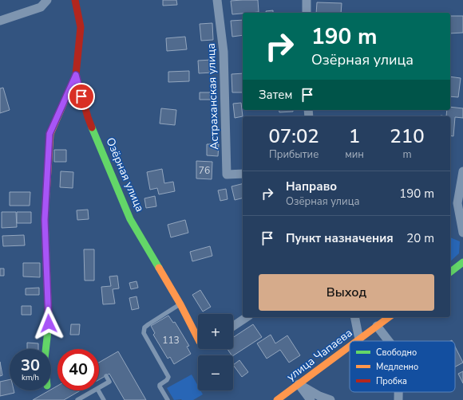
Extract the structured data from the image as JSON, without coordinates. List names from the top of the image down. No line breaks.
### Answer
{"streets":{"street":["Астраханская улица","Озёрная улица","улица Чапаева"]},"house_numbers":["76","113"],"legend":["Свободно","Медленно","Пробка"],"page":{"turn":["190 m","Озёрная улица"],"then":"Затем","eta":["07:02","Прибытие","1","мин","210","m"],"list":[{"name":"Направо","note":"Озёрная улица","value":"190 m"},{"name":"Пункт назначения","value":"20 m"}],"buttons":"Выход","map_buttons":["+","−"],"speed":"30 km/h","limit":"40"}}
